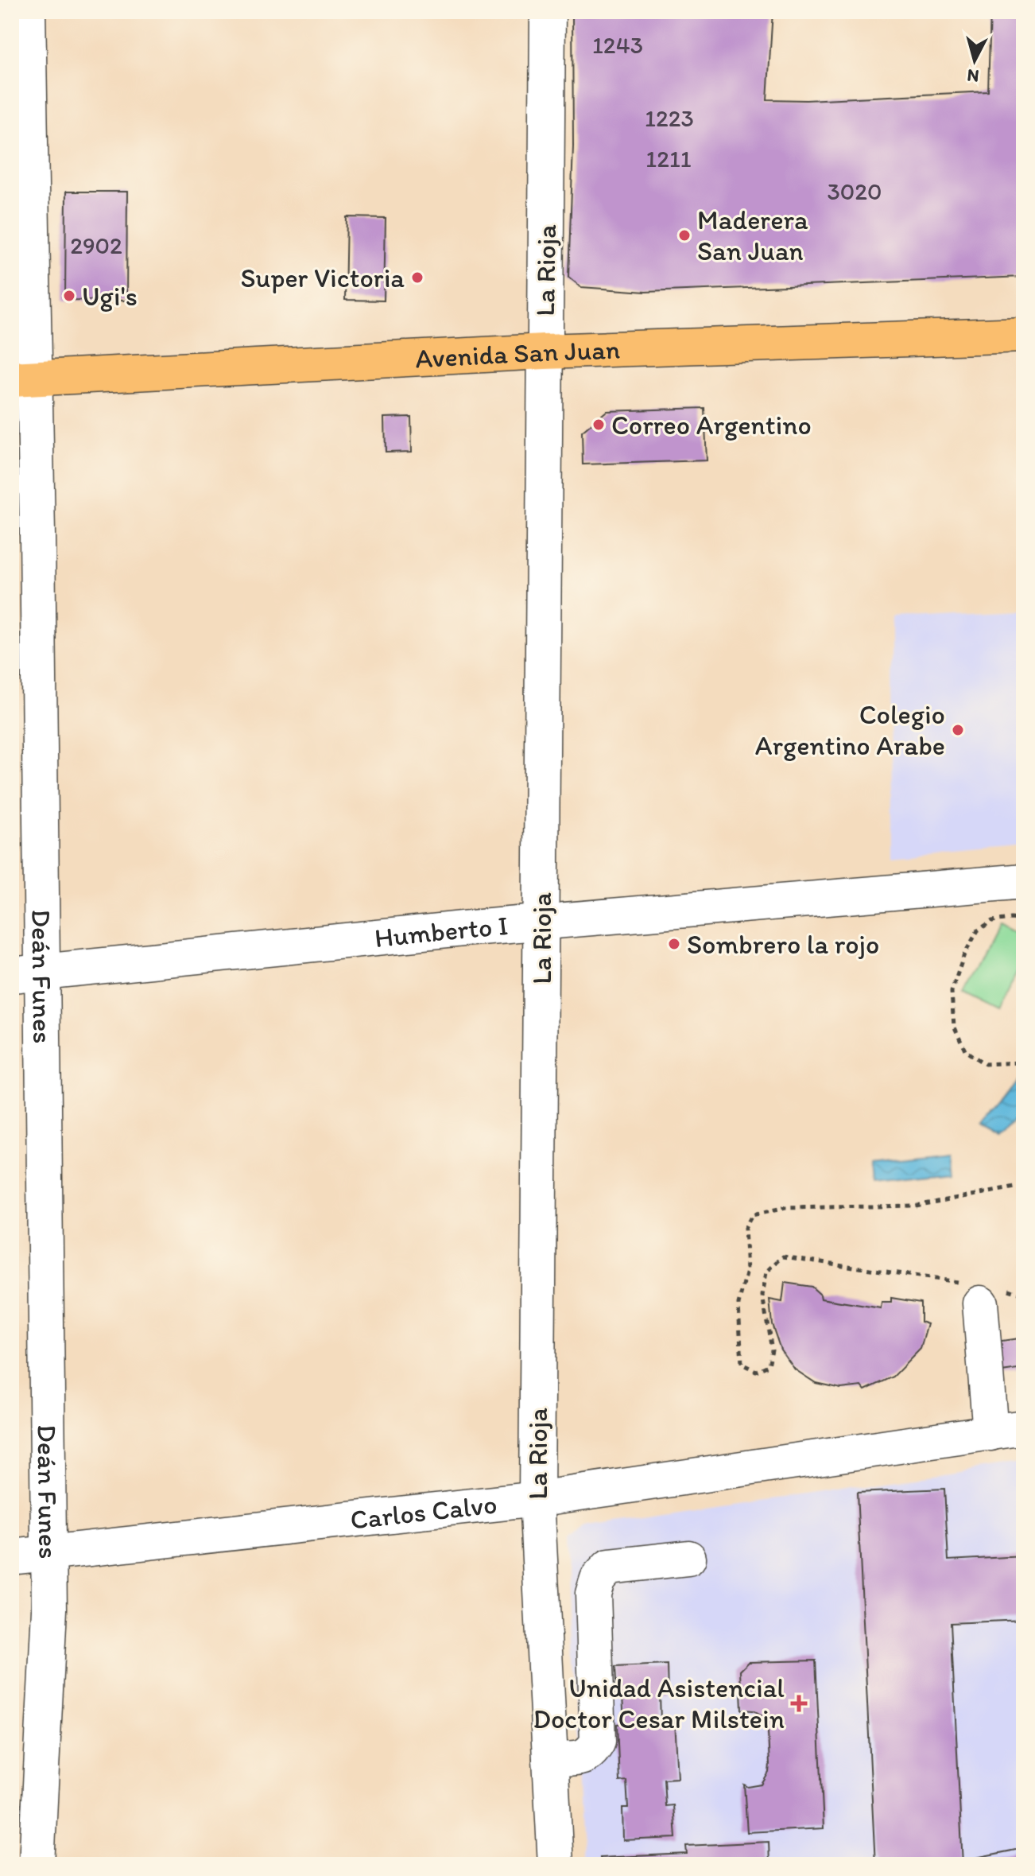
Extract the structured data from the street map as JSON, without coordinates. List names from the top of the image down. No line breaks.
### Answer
{"streets":{"main road":["Avenida San Juan"],"street":["La Rioja","Humberto I","Deán Funes","Carlos Calvo"]},"crossings":[["La Rioja","Avenida San Juan"],["La Rioja","Humberto I"],["La Rioja","Carlos Calvo"],["Avenida San Juan","Deán Funes"],["Humberto I","Deán Funes"],["Deán Funes","Carlos Calvo"]],"places":{"other":["Maderera San Juan","Super Victoria","Ugi's","Correo Argentino","Colegio Argentino Arabe","Sombrero la rojo"],"health":["Unidad Asistencial Doctor Cesar Milstein"]},"house_numbers":["1243","1223","1211","3020","2902"],"north":"bottom"}
